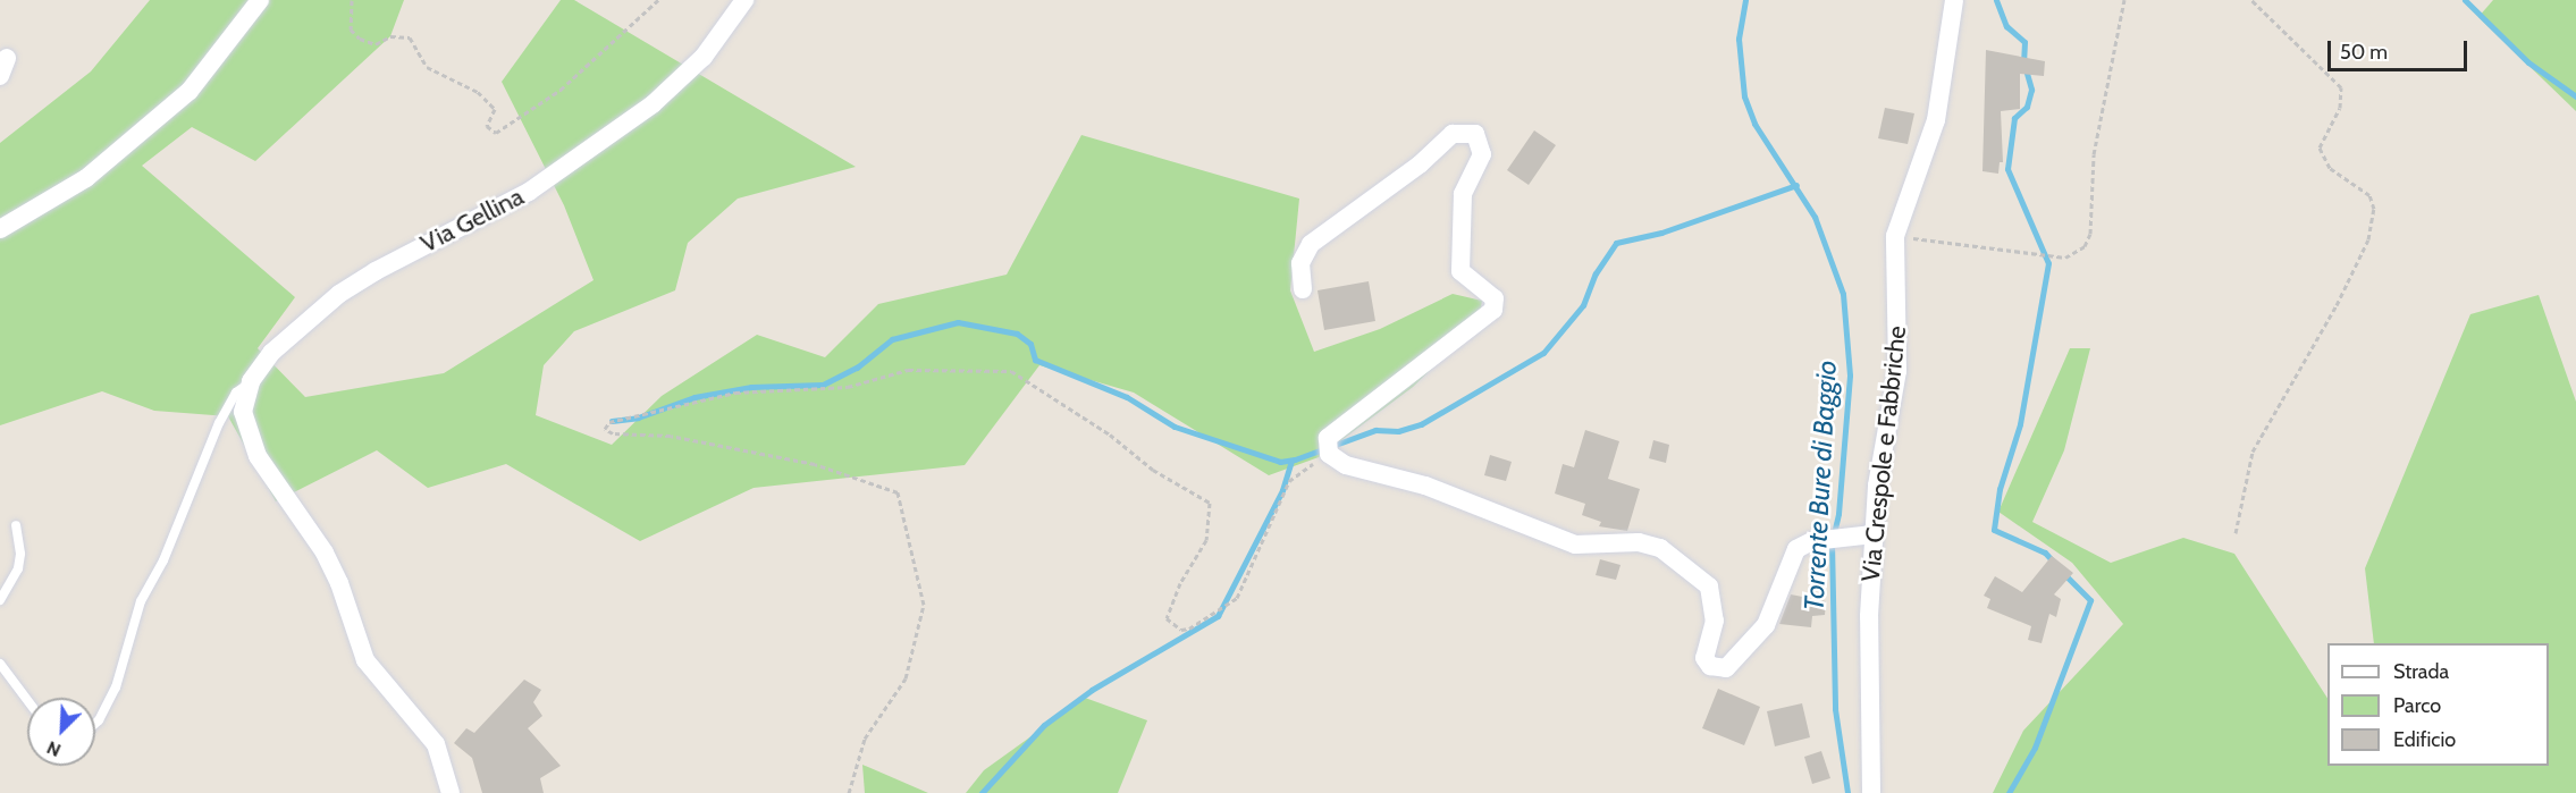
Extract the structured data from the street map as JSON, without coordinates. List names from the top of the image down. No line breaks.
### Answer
{"streets":{"street":["Via Gellina","Via Crespole e Fabbriche"]},"water":["Torrente Bure di Baggio"],"legend":["Strada","Parco","Edificio"],"scale_bar":"50 m","north":"bottom left"}
